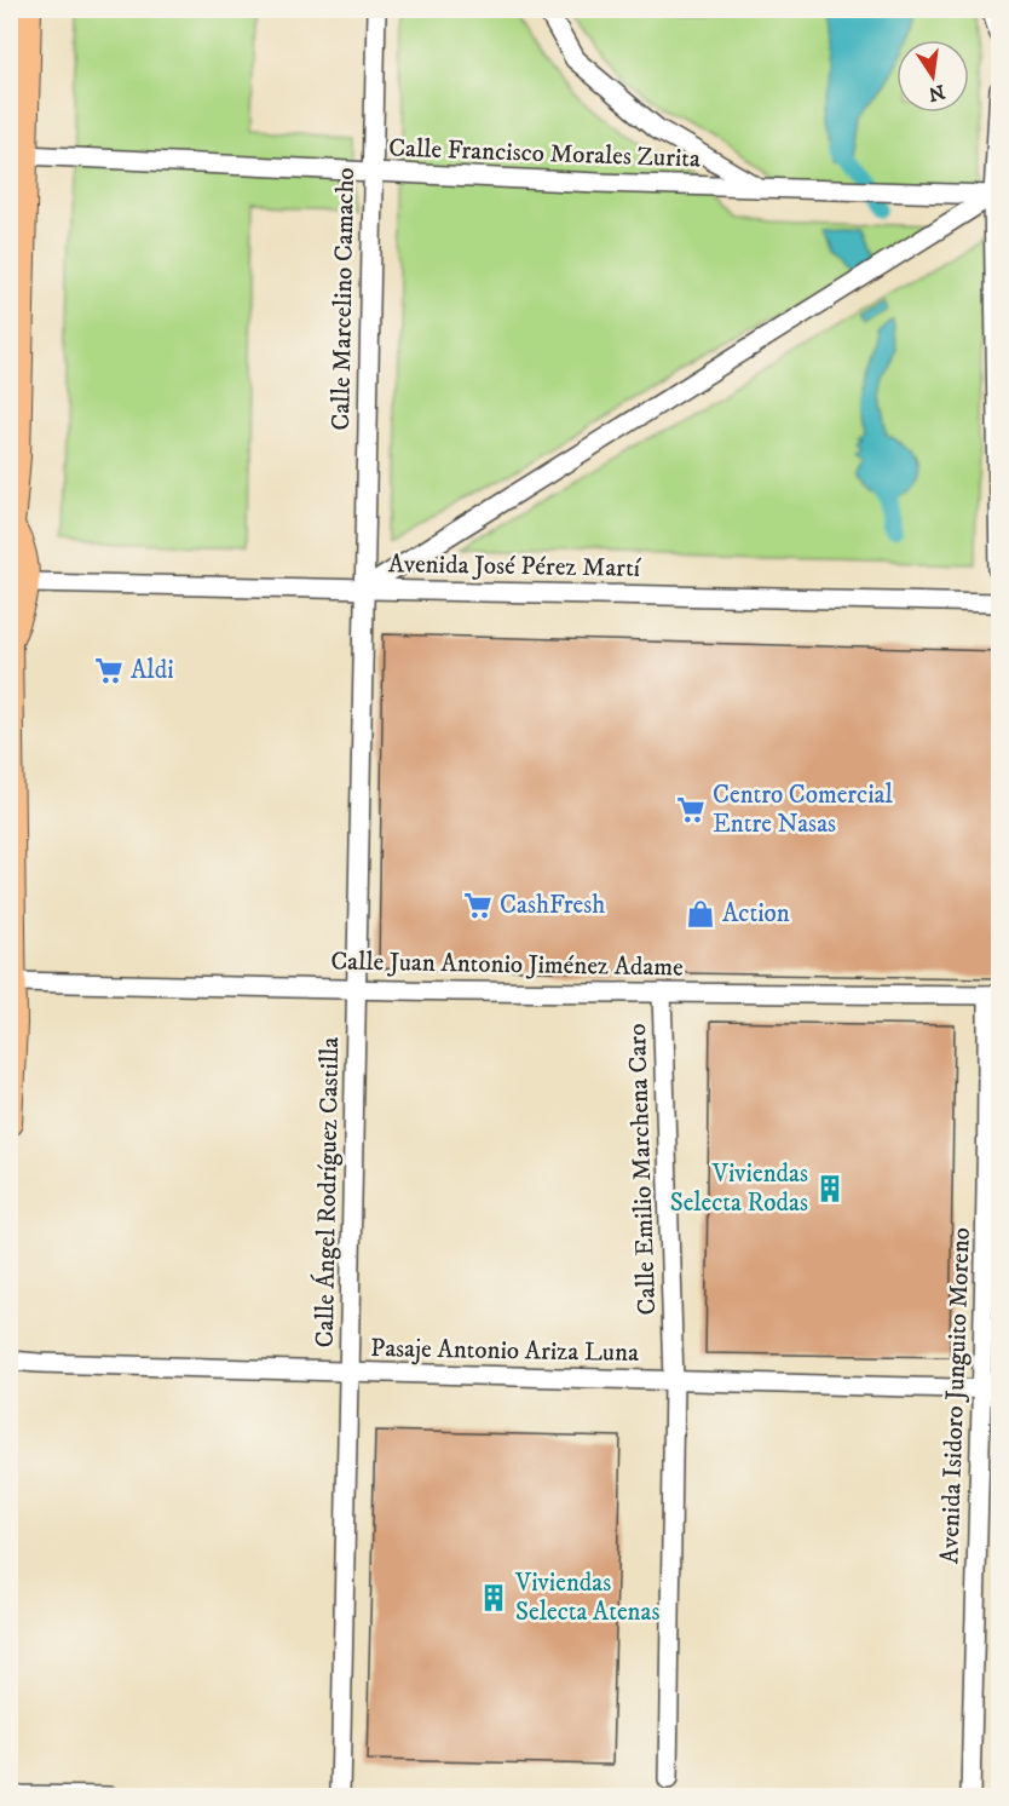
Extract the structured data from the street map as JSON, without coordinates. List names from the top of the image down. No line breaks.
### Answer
{"streets":{"street":["Calle Francisco Morales Zurita","Calle Marcelino Camacho","Avenida José Pérez Martí","Calle Juan Antonio Jiménez Adame","Calle Emilio Marchena Caro","Calle Ángel Rodríguez Castilla","Pasaje Antonio Ariza Luna","Avenida Isidoro Junguito Moreno"]},"crossings":[["Calle Francisco Morales Zurita","Calle Marcelino Camacho"],["Calle Marcelino Camacho","Avenida José Pérez Martí"],["Calle Marcelino Camacho","Calle Ángel Rodríguez Castilla"],["Avenida José Pérez Martí","Calle Ángel Rodríguez Castilla"],["Calle Juan Antonio Jiménez Adame","Calle Emilio Marchena Caro"],["Calle Juan Antonio Jiménez Adame","Calle Ángel Rodríguez Castilla"],["Calle Juan Antonio Jiménez Adame","Avenida Isidoro Junguito Moreno"],["Calle Emilio Marchena Caro","Pasaje Antonio Ariza Luna"],["Calle Ángel Rodríguez Castilla","Pasaje Antonio Ariza Luna"],["Pasaje Antonio Ariza Luna","Avenida Isidoro Junguito Moreno"]],"places":{"supermarket":["Aldi","Centro Comercial Entre Nasas","CashFresh"],"shop":["Action"],"building":["Viviendas Selecta Rodas","Viviendas Selecta Atenas"]},"north":"bottom"}
